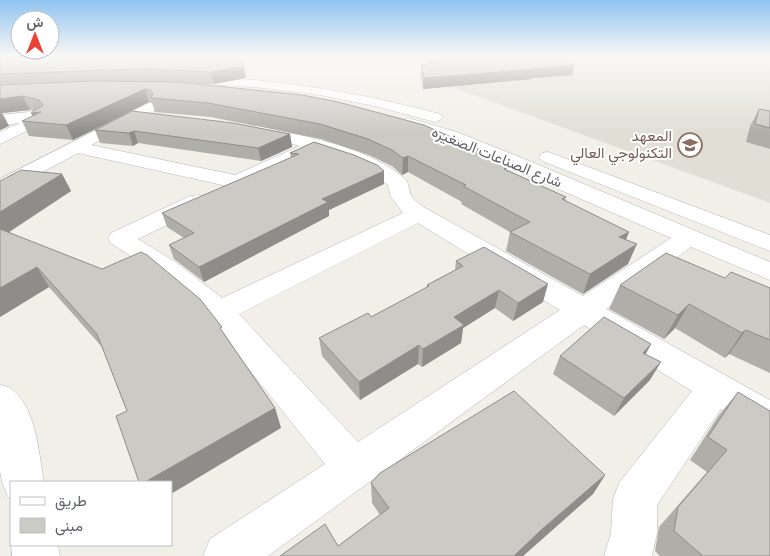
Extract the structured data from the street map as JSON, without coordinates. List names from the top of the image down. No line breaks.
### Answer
{"streets":{"street":["شارع الصناعات الصغيره"]},"places":{"school or university":["المعهد التكنولوجي العالي"]},"legend":["طريق","مبنى"],"north":"top"}
